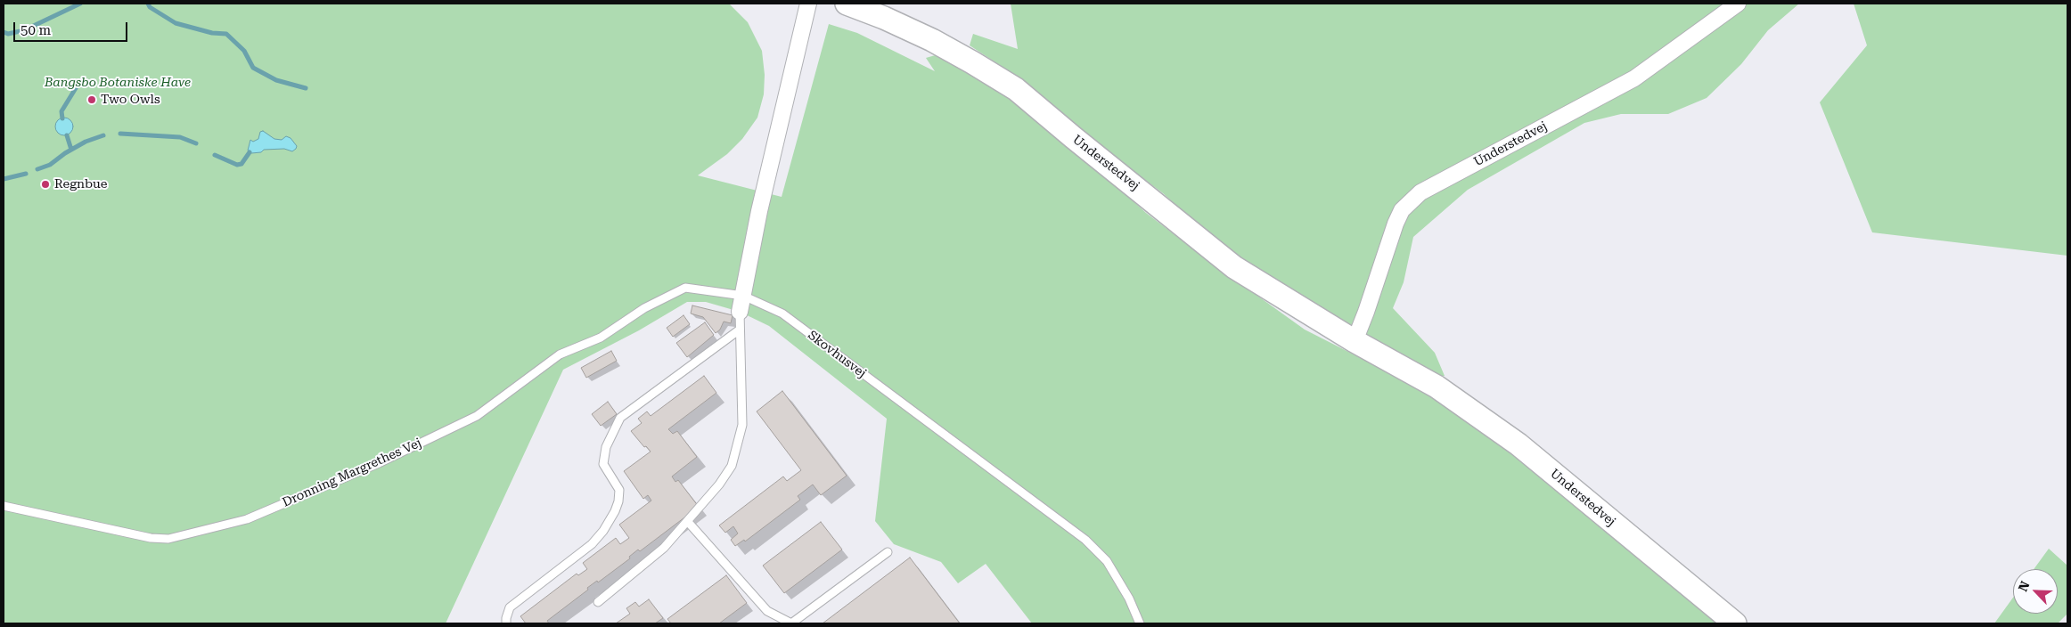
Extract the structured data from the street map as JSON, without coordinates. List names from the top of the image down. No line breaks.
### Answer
{"streets":{"street":["Understedvej"],"lane":["Skovhusvej","Dronning Margrethes Vej"]},"crossings":[["Skovhusvej","Dronning Margrethes Vej"]],"parks":["Bangsbo Botaniske Have"],"places":["Two Owls","Regnbue"],"scale_bar":"50 m","north":"top left"}
